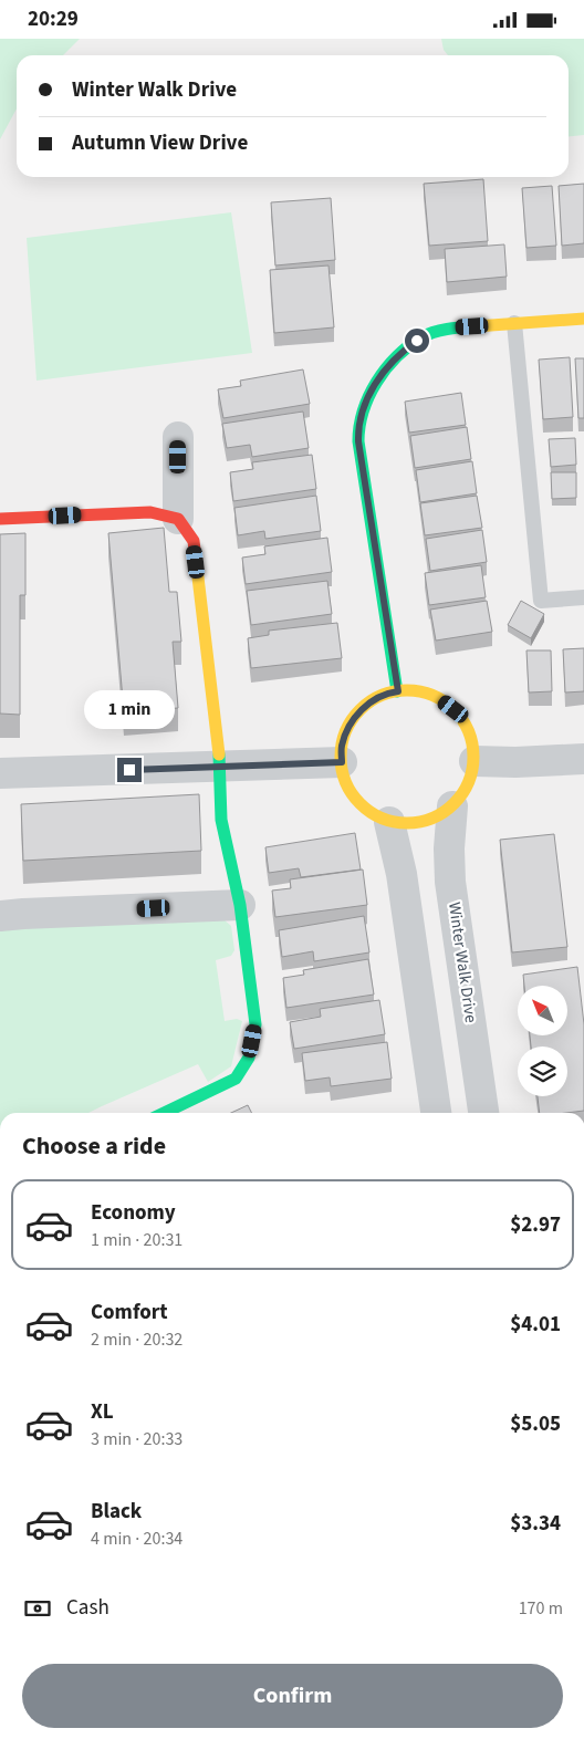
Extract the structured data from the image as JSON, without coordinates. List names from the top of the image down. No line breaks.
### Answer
{"streets":{"street":["Winter Walk Drive"]},"north":"top left","page":{"status":"20:29","banner":["Winter Walk Drive","Autumn View Drive"],"bubble":"1 min","heading":"Choose a ride","list":[{"name":"Economy","note":"1 min · 20:31","value":"$2.97"},{"name":"Comfort","note":"2 min · 20:32","value":"$4.01"},{"name":"XL","note":"3 min · 20:33","value":"$5.05"},{"name":"Black","note":"4 min · 20:34","value":"$3.34"}],"pay":["Cash","170 m"],"buttons":"Confirm"}}
